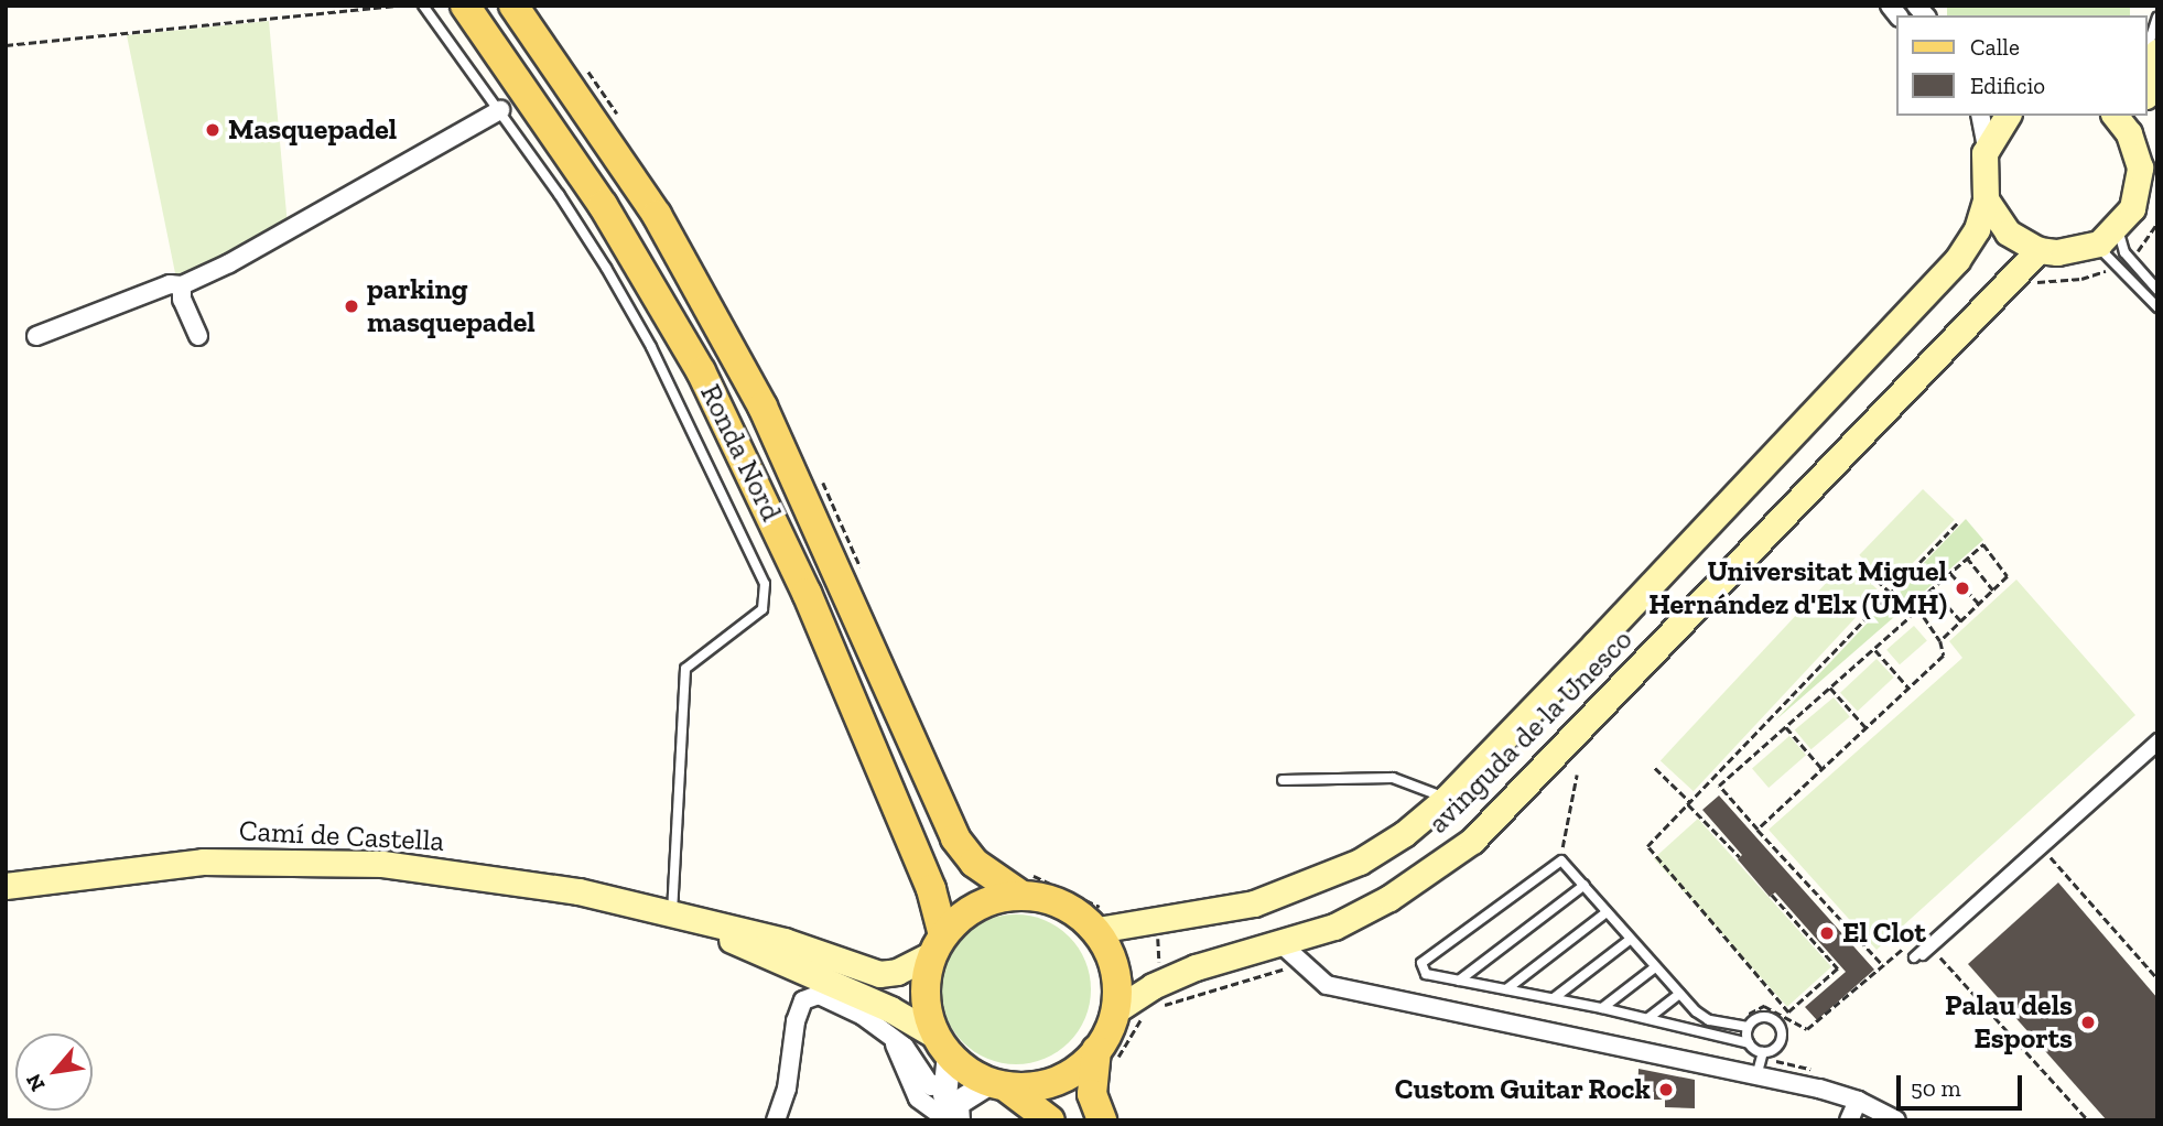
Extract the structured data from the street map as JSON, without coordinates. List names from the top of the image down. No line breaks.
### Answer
{"streets":{"main road":["Ronda Nord","avinguda de la Unesco","Camí de Castella"]},"crossings":[["Ronda Nord","Camí de Castella"]],"places":["Masquepadel","parking masquepadel","Universitat Miguel Hernández d'Elx (UMH)","El Clot","Palau dels Esports","Custom Guitar Rock"],"legend":["Calle","Edificio"],"scale_bar":"50 m","north":"bottom left"}
